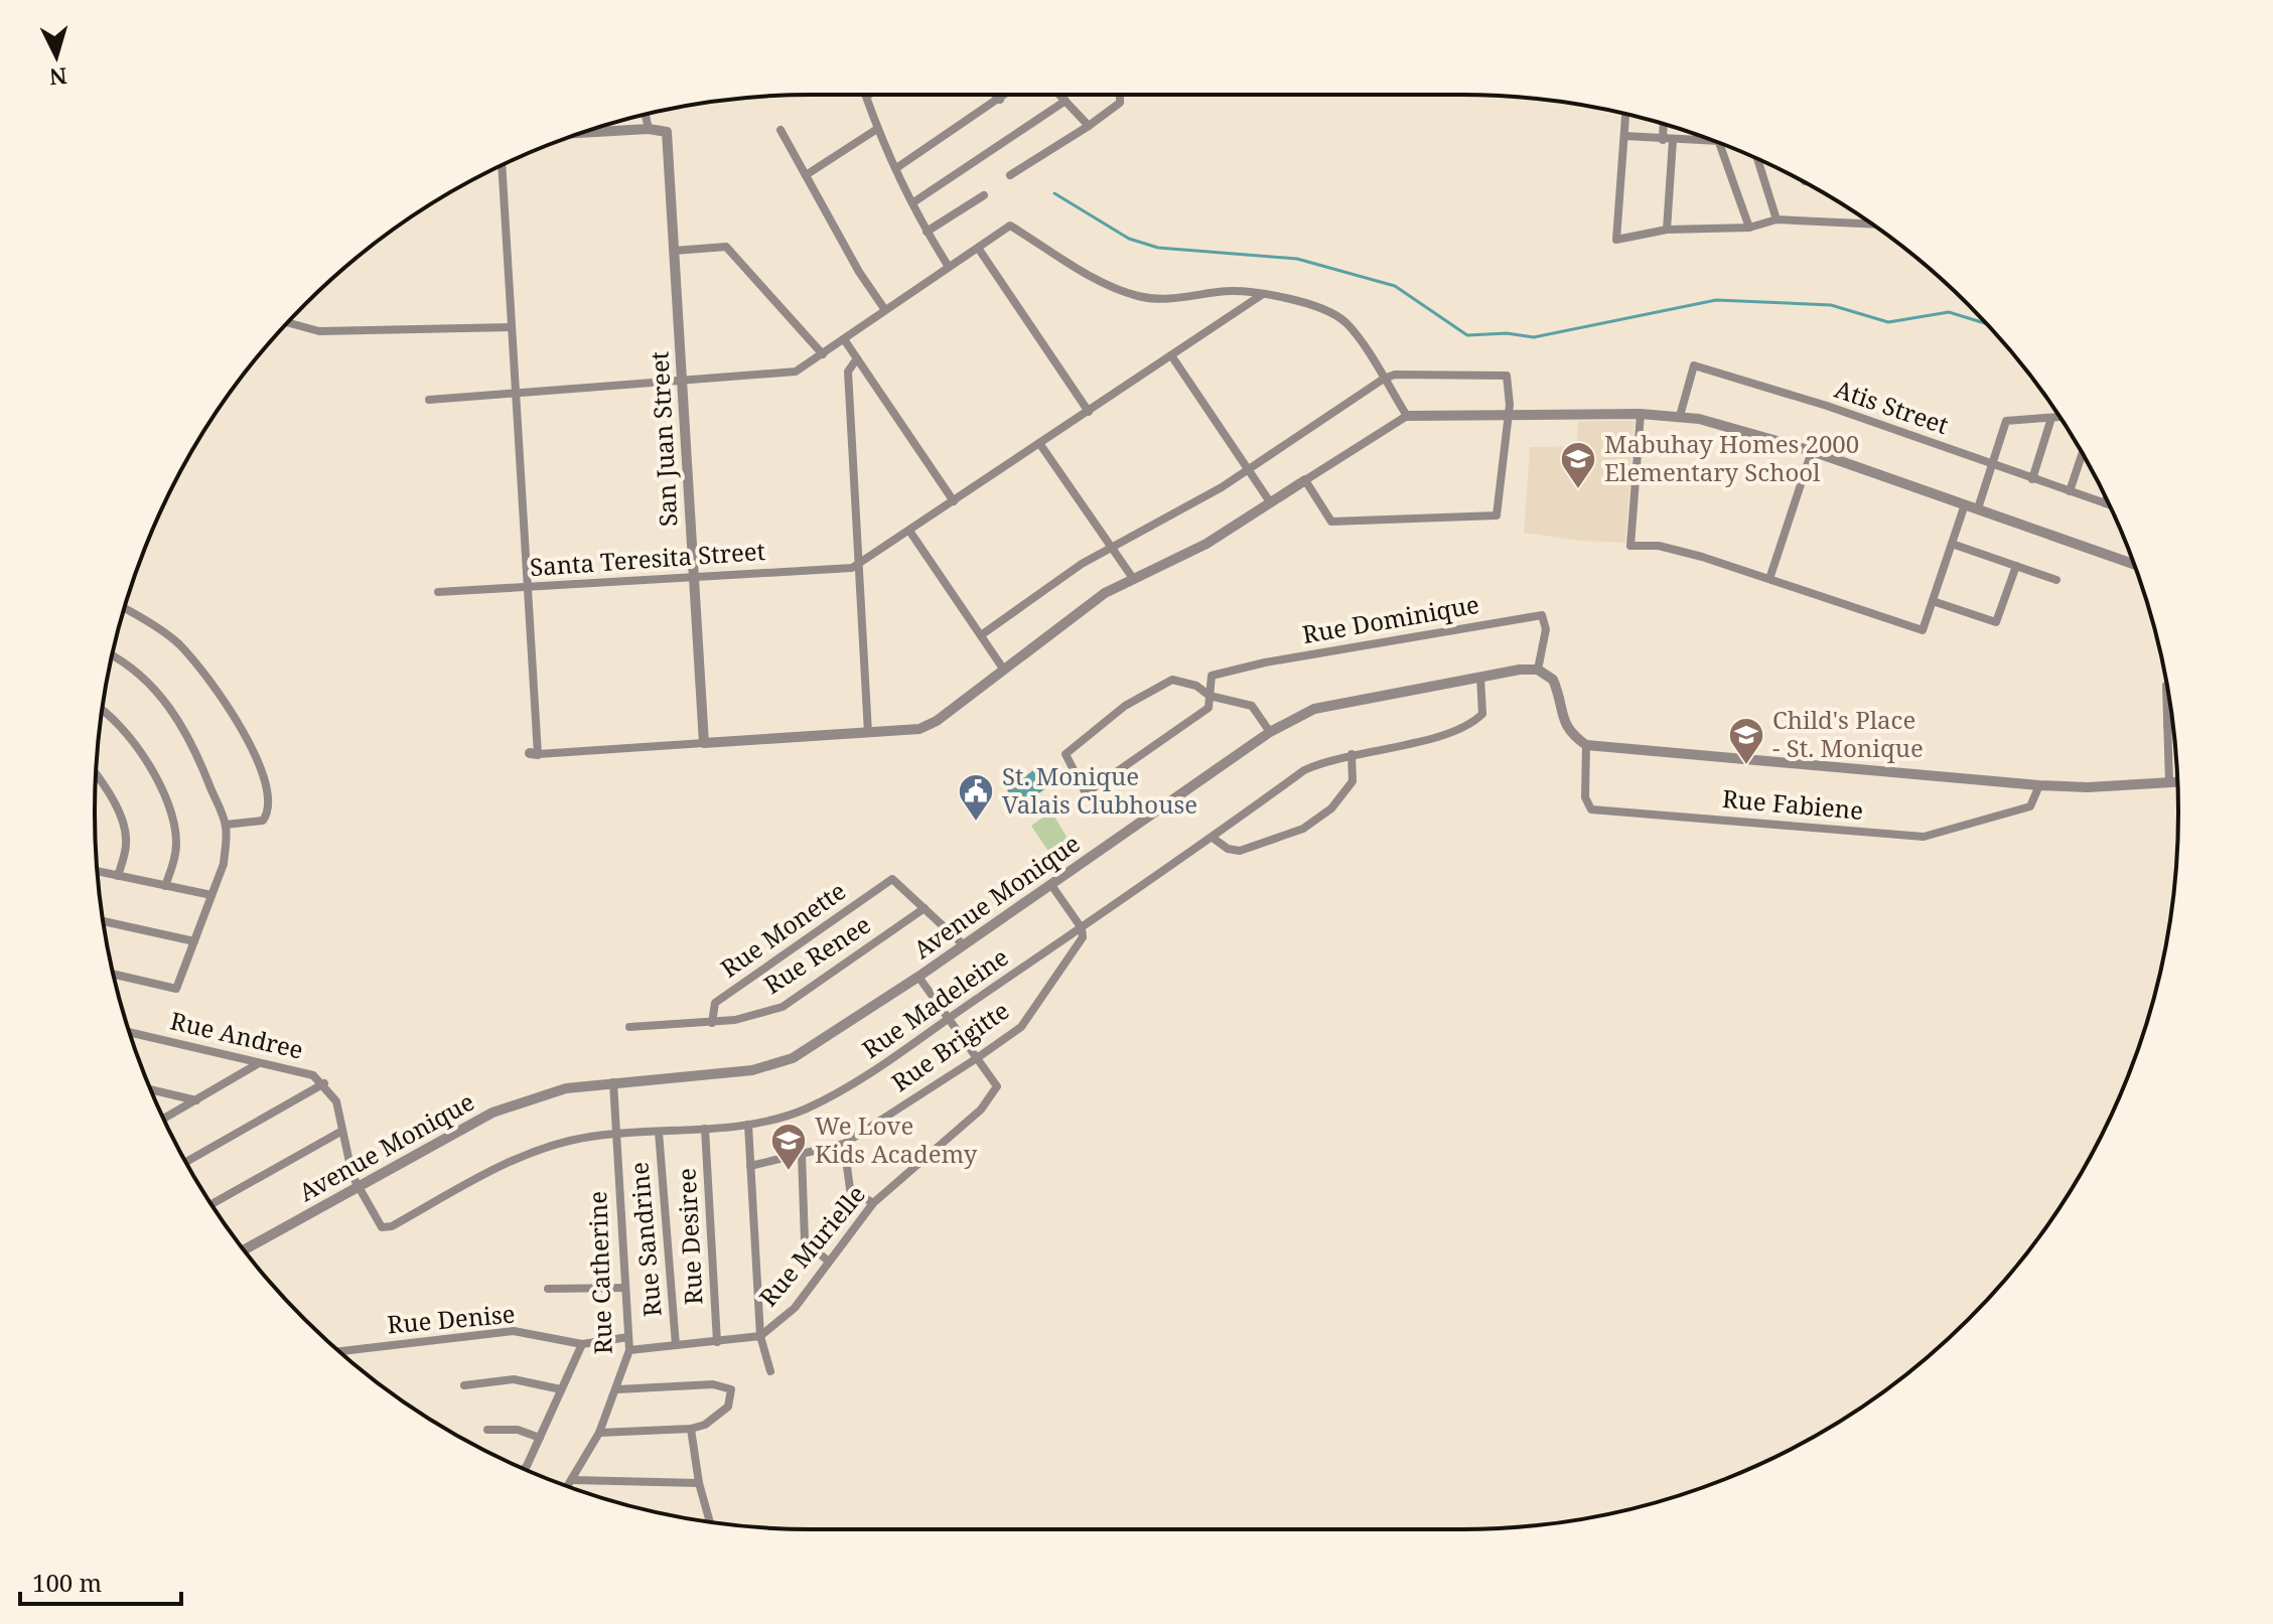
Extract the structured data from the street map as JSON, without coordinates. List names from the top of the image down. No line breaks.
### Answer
{"streets":{"street":["Atis Street","San Juan Street","Santa Teresita Street","Rue Dominique","Rue Fabiene","Avenue Monique","Rue Monette","Rue Renee","Rue Madeleine","Rue Andree","Rue Brigitte","Rue Desiree","Rue Sandrine","Rue Murielle","Rue Catherine","Rue Denise"]},"crossings":[["San Juan Street","Santa Teresita Street"],["Rue Dominique","Avenue Monique"],["Avenue Monique","Rue Madeleine"],["Avenue Monique","Rue Andree"],["Avenue Monique","Rue Murielle"],["Avenue Monique","Rue Catherine"],["Rue Monette","Rue Renee"],["Rue Madeleine","Rue Andree"],["Rue Madeleine","Rue Brigitte"],["Rue Madeleine","Rue Desiree"],["Rue Madeleine","Rue Sandrine"],["Rue Madeleine","Rue Murielle"],["Rue Madeleine","Rue Catherine"],["Rue Brigitte","Rue Murielle"],["Rue Desiree","Rue Murielle"],["Rue Sandrine","Rue Murielle"],["Rue Murielle","Rue Catherine"],["Rue Catherine","Rue Denise"]],"places":{"school or university":["Mabuhay Homes 2000 Elementary School","Child's Place - St. Monique","We Love Kids Academy"],"public building":["St. Monique Valais Clubhouse"]},"scale_bar":"100 m","north":"bottom"}
